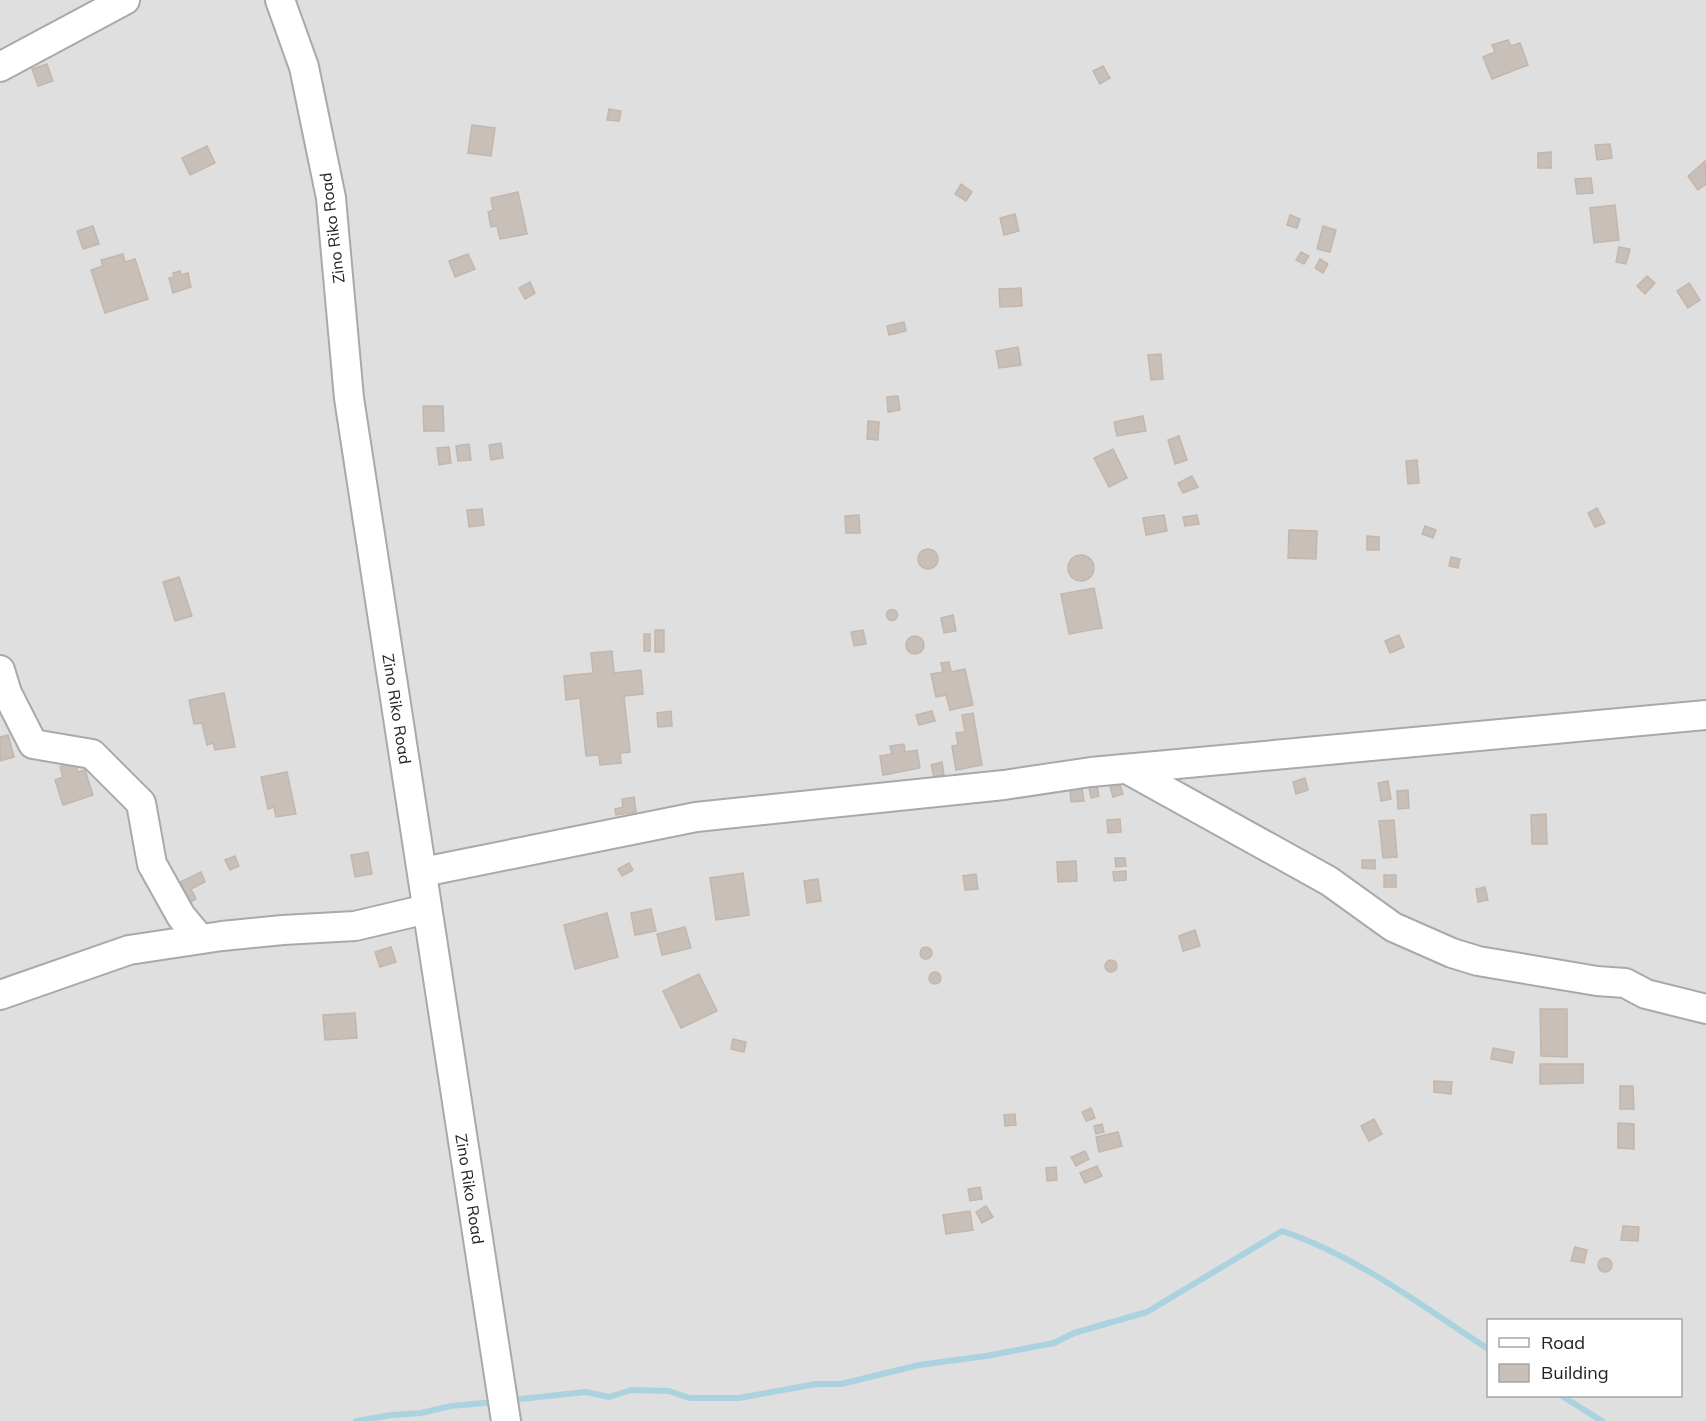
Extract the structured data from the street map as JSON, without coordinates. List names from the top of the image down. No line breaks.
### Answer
{"streets":{"street":["Zino Riko Road"]},"legend":["Road","Building"]}
